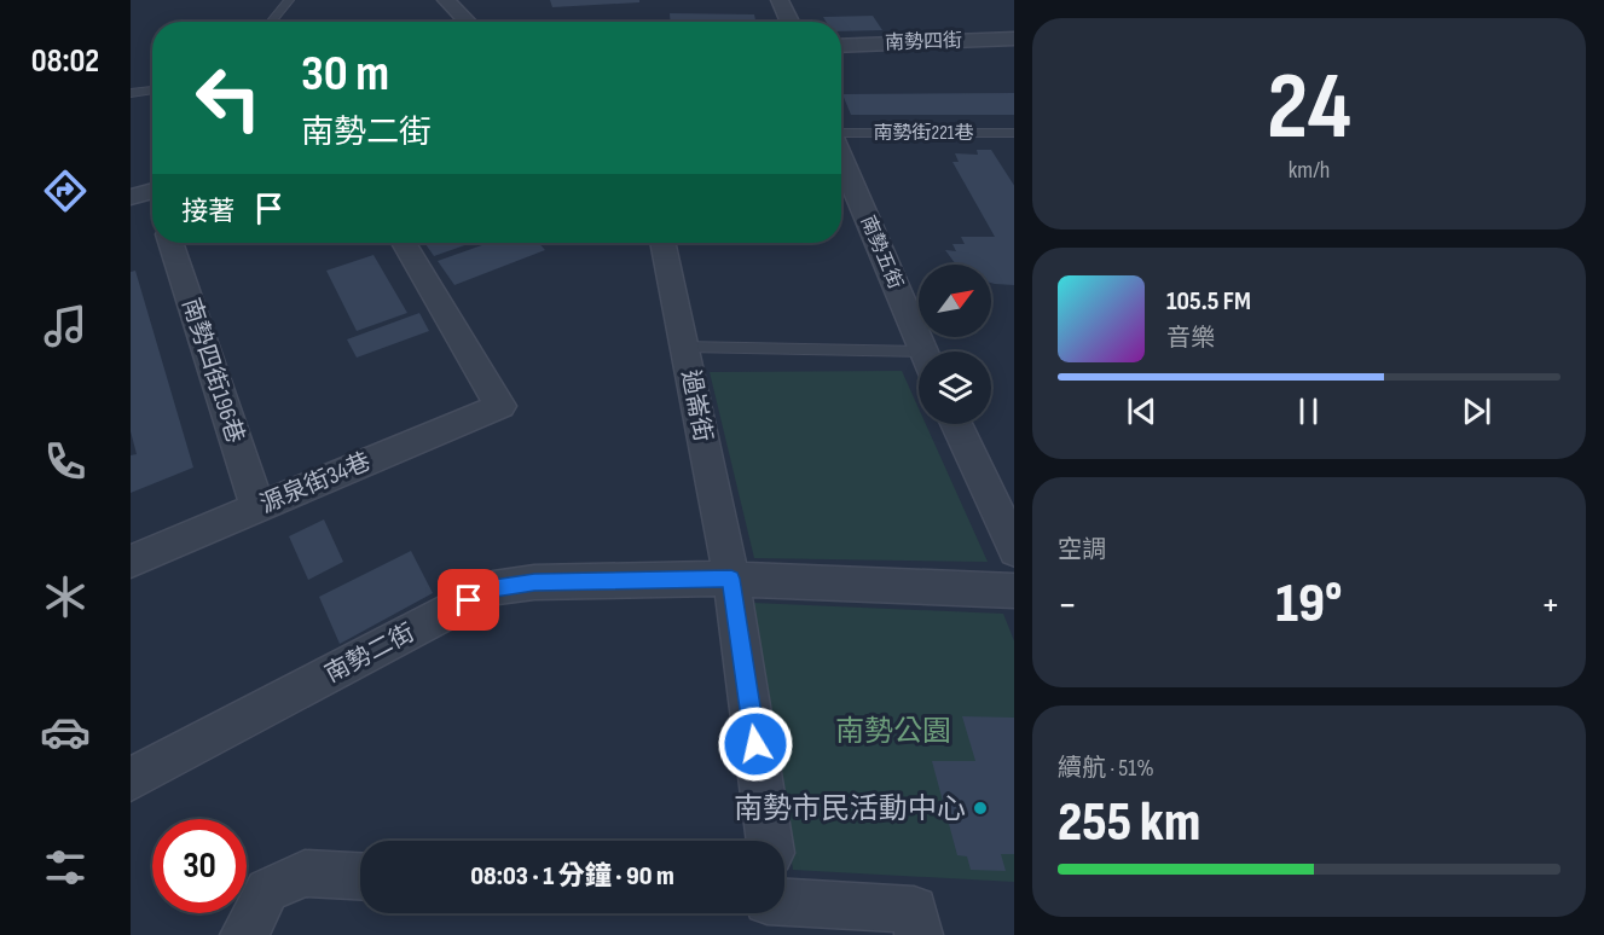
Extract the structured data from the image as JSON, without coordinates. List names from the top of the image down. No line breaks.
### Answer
{"streets":{"street":["南勢四街","南勢五街","南勢四街196巷","過崙街","源泉街34巷","南勢二街"],"lane":["南勢街221巷"]},"crossings":[["南勢四街196巷","源泉街34巷"],["過崙街","南勢二街"]],"parks":["南勢公園"],"places":["南勢市民活動中心"],"north":"top right","page":{"tabs":"08:02","tile":[["24","km/h"],"空調",["續航 · 51%","255 km"]],"turn":["30 m","南勢二街"],"then":"接著","song":["105.5 FM","音樂"],"heat":["−","19°","+"],"limit":"30","trip":"08:03 · 1 分鐘 · 90 m"}}
